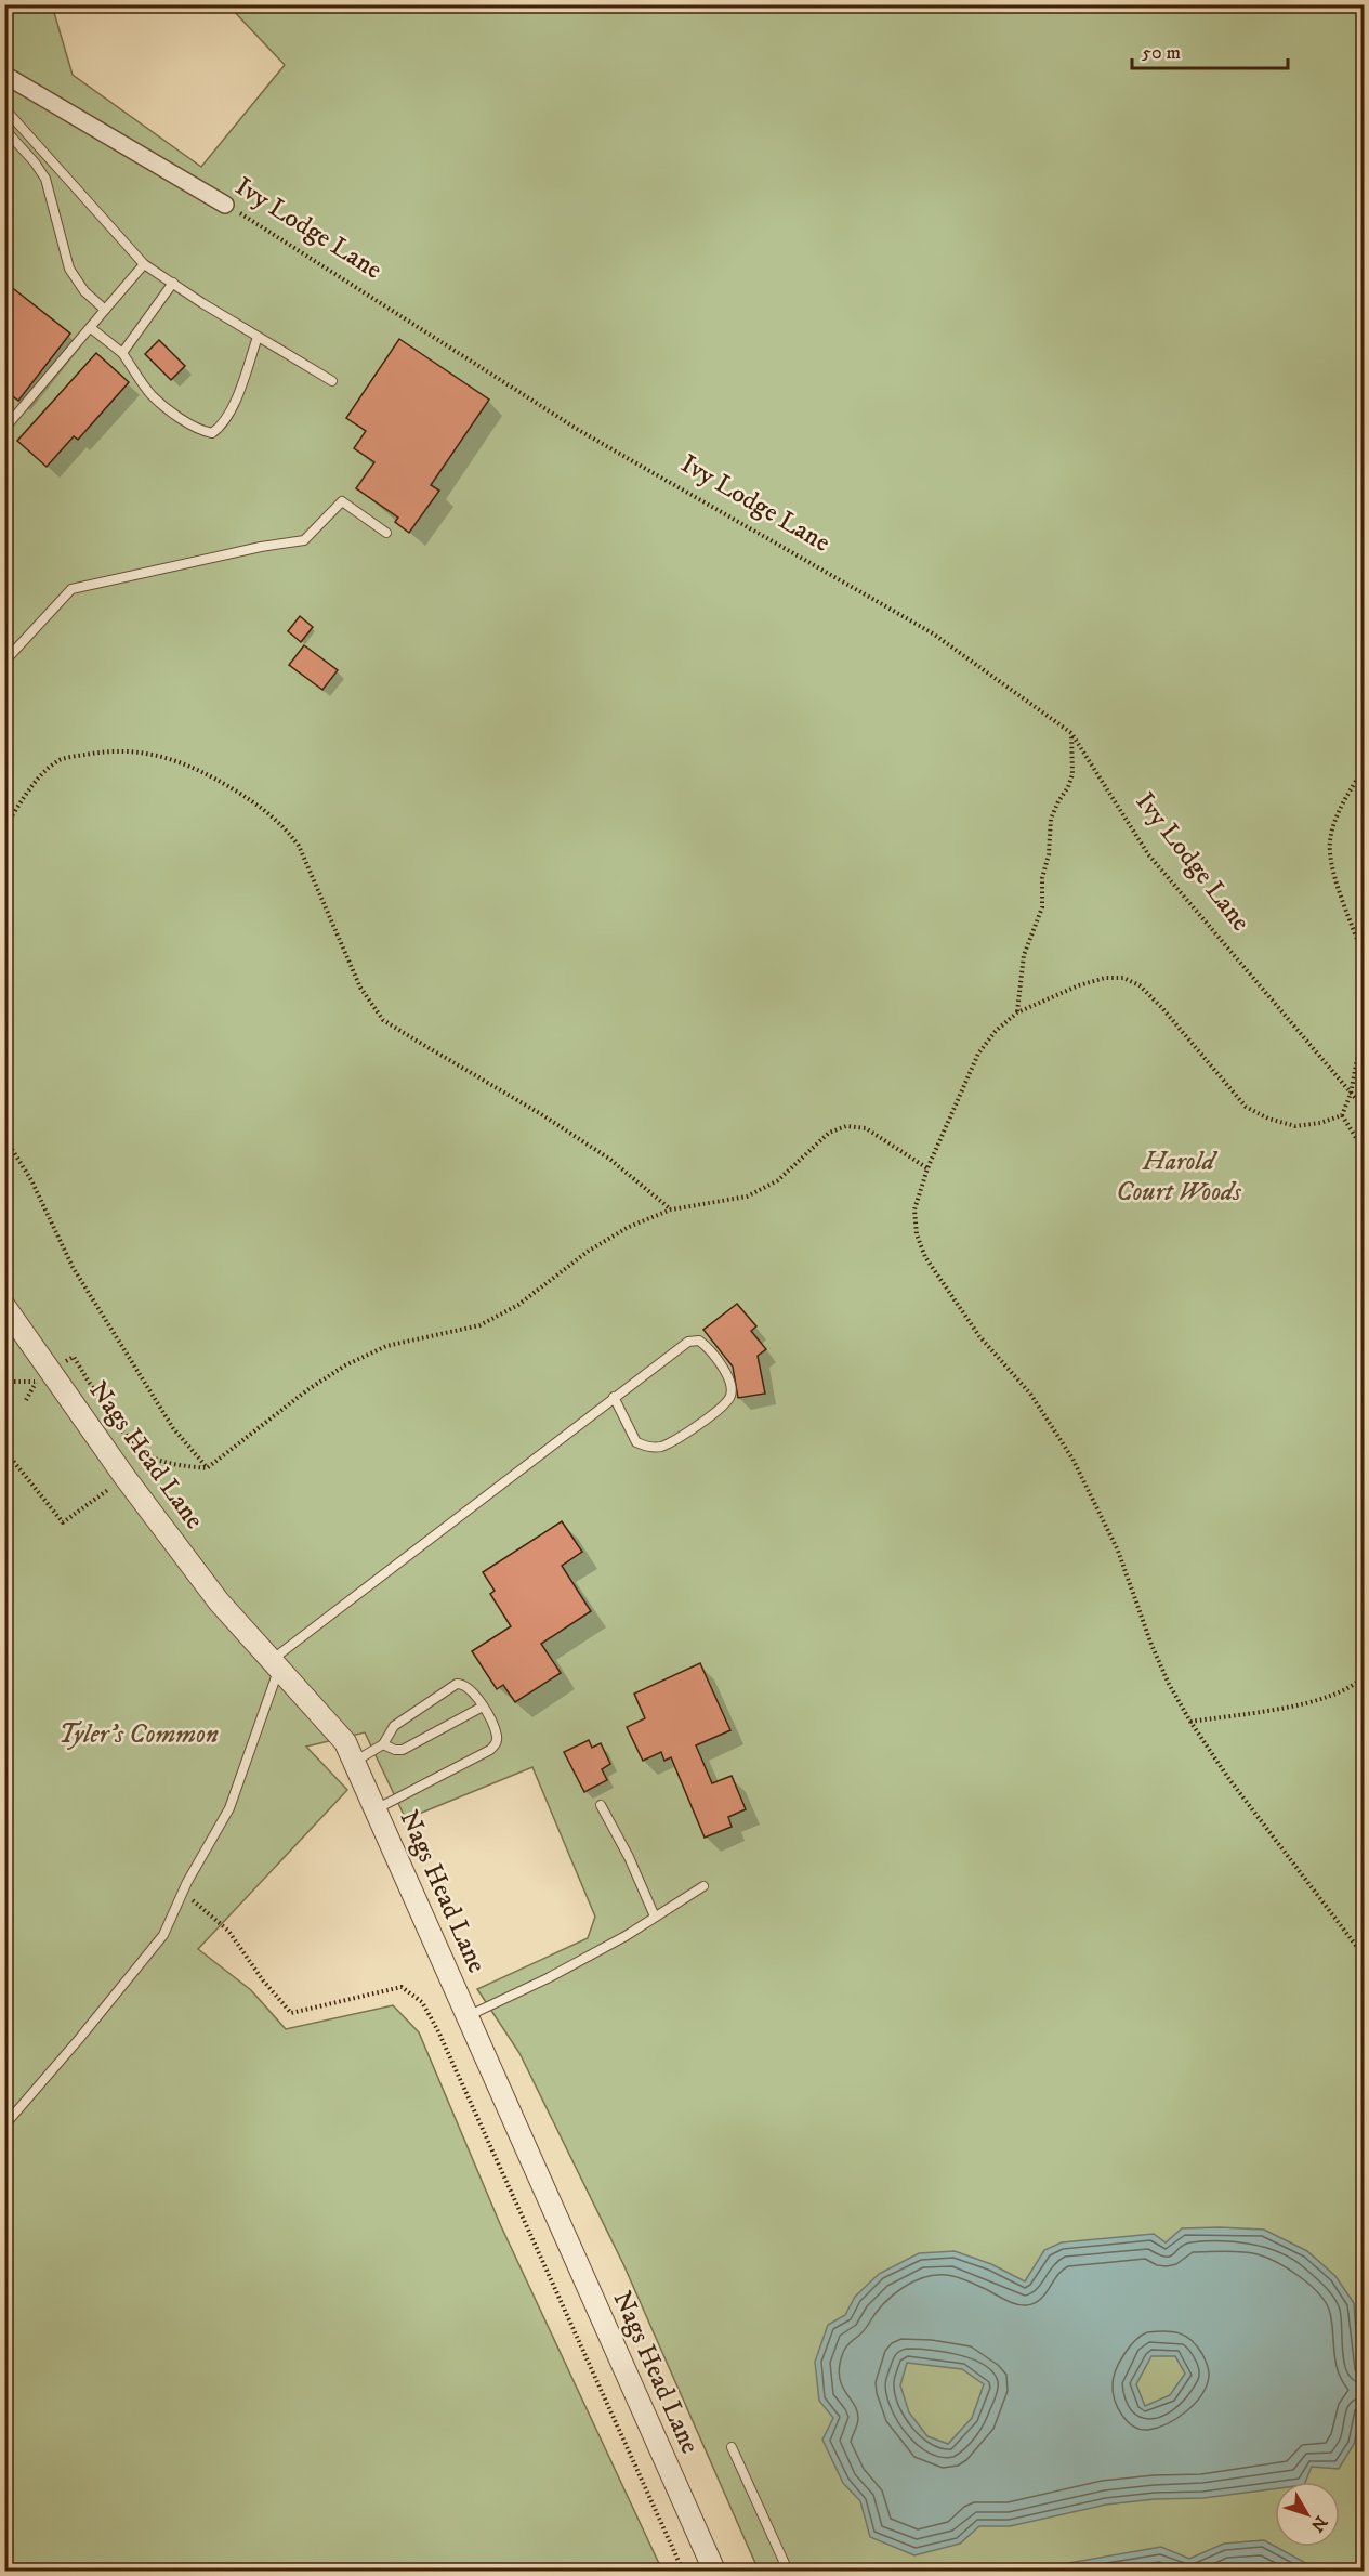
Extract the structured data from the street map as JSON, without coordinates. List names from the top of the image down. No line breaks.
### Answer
{"streets":{"street":["Ivy Lodge Lane","Nags Head Lane"]},"parks":["Harold Court Woods","Tyler's Common"],"scale_bar":"50 m","north":"bottom right"}
